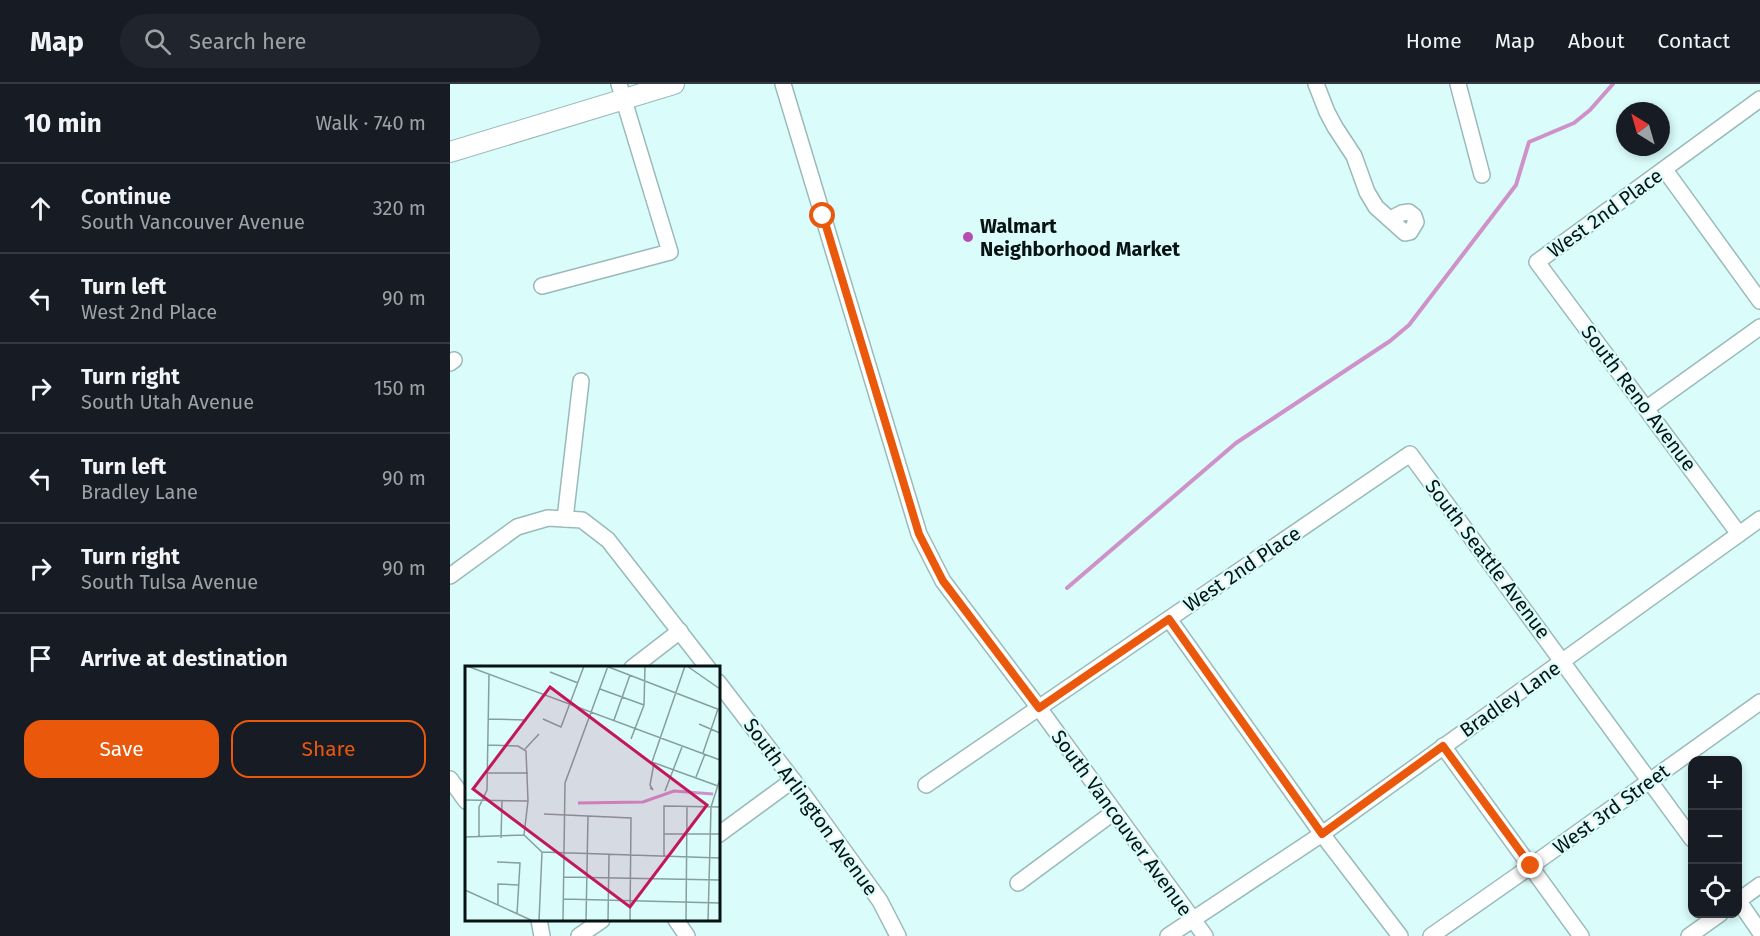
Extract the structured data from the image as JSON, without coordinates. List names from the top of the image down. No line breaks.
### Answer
{"streets":{"street":["West 2nd Place","South Reno Avenue","South Seattle Avenue","Bradley Lane","South Arlington Avenue","West 3rd Street","South Vancouver Avenue"]},"crossings":[["West 2nd Place","South Reno Avenue"],["West 2nd Place","South Seattle Avenue"],["West 2nd Place","South Vancouver Avenue"],["South Reno Avenue","Bradley Lane"],["South Seattle Avenue","Bradley Lane"],["South Seattle Avenue","West 3rd Street"],["Bradley Lane","South Vancouver Avenue"]],"places":["Walmart Neighborhood Market"],"north":"top left","page":{"header":"Map","search":"Search here","nav":["Home","Map","About","Contact"],"heading":["10 min","Walk · 740 m"],"list":[["Continue","South Vancouver Avenue","320 m"],["Turn left","West 2nd Place","90 m"],["Turn right","South Utah Avenue","150 m"],["Turn left","Bradley Lane","90 m"],["Turn right","South Tulsa Avenue","90 m"],"Arrive at destination"],"buttons":["Save","Share"],"map_buttons":["+","−"]}}
